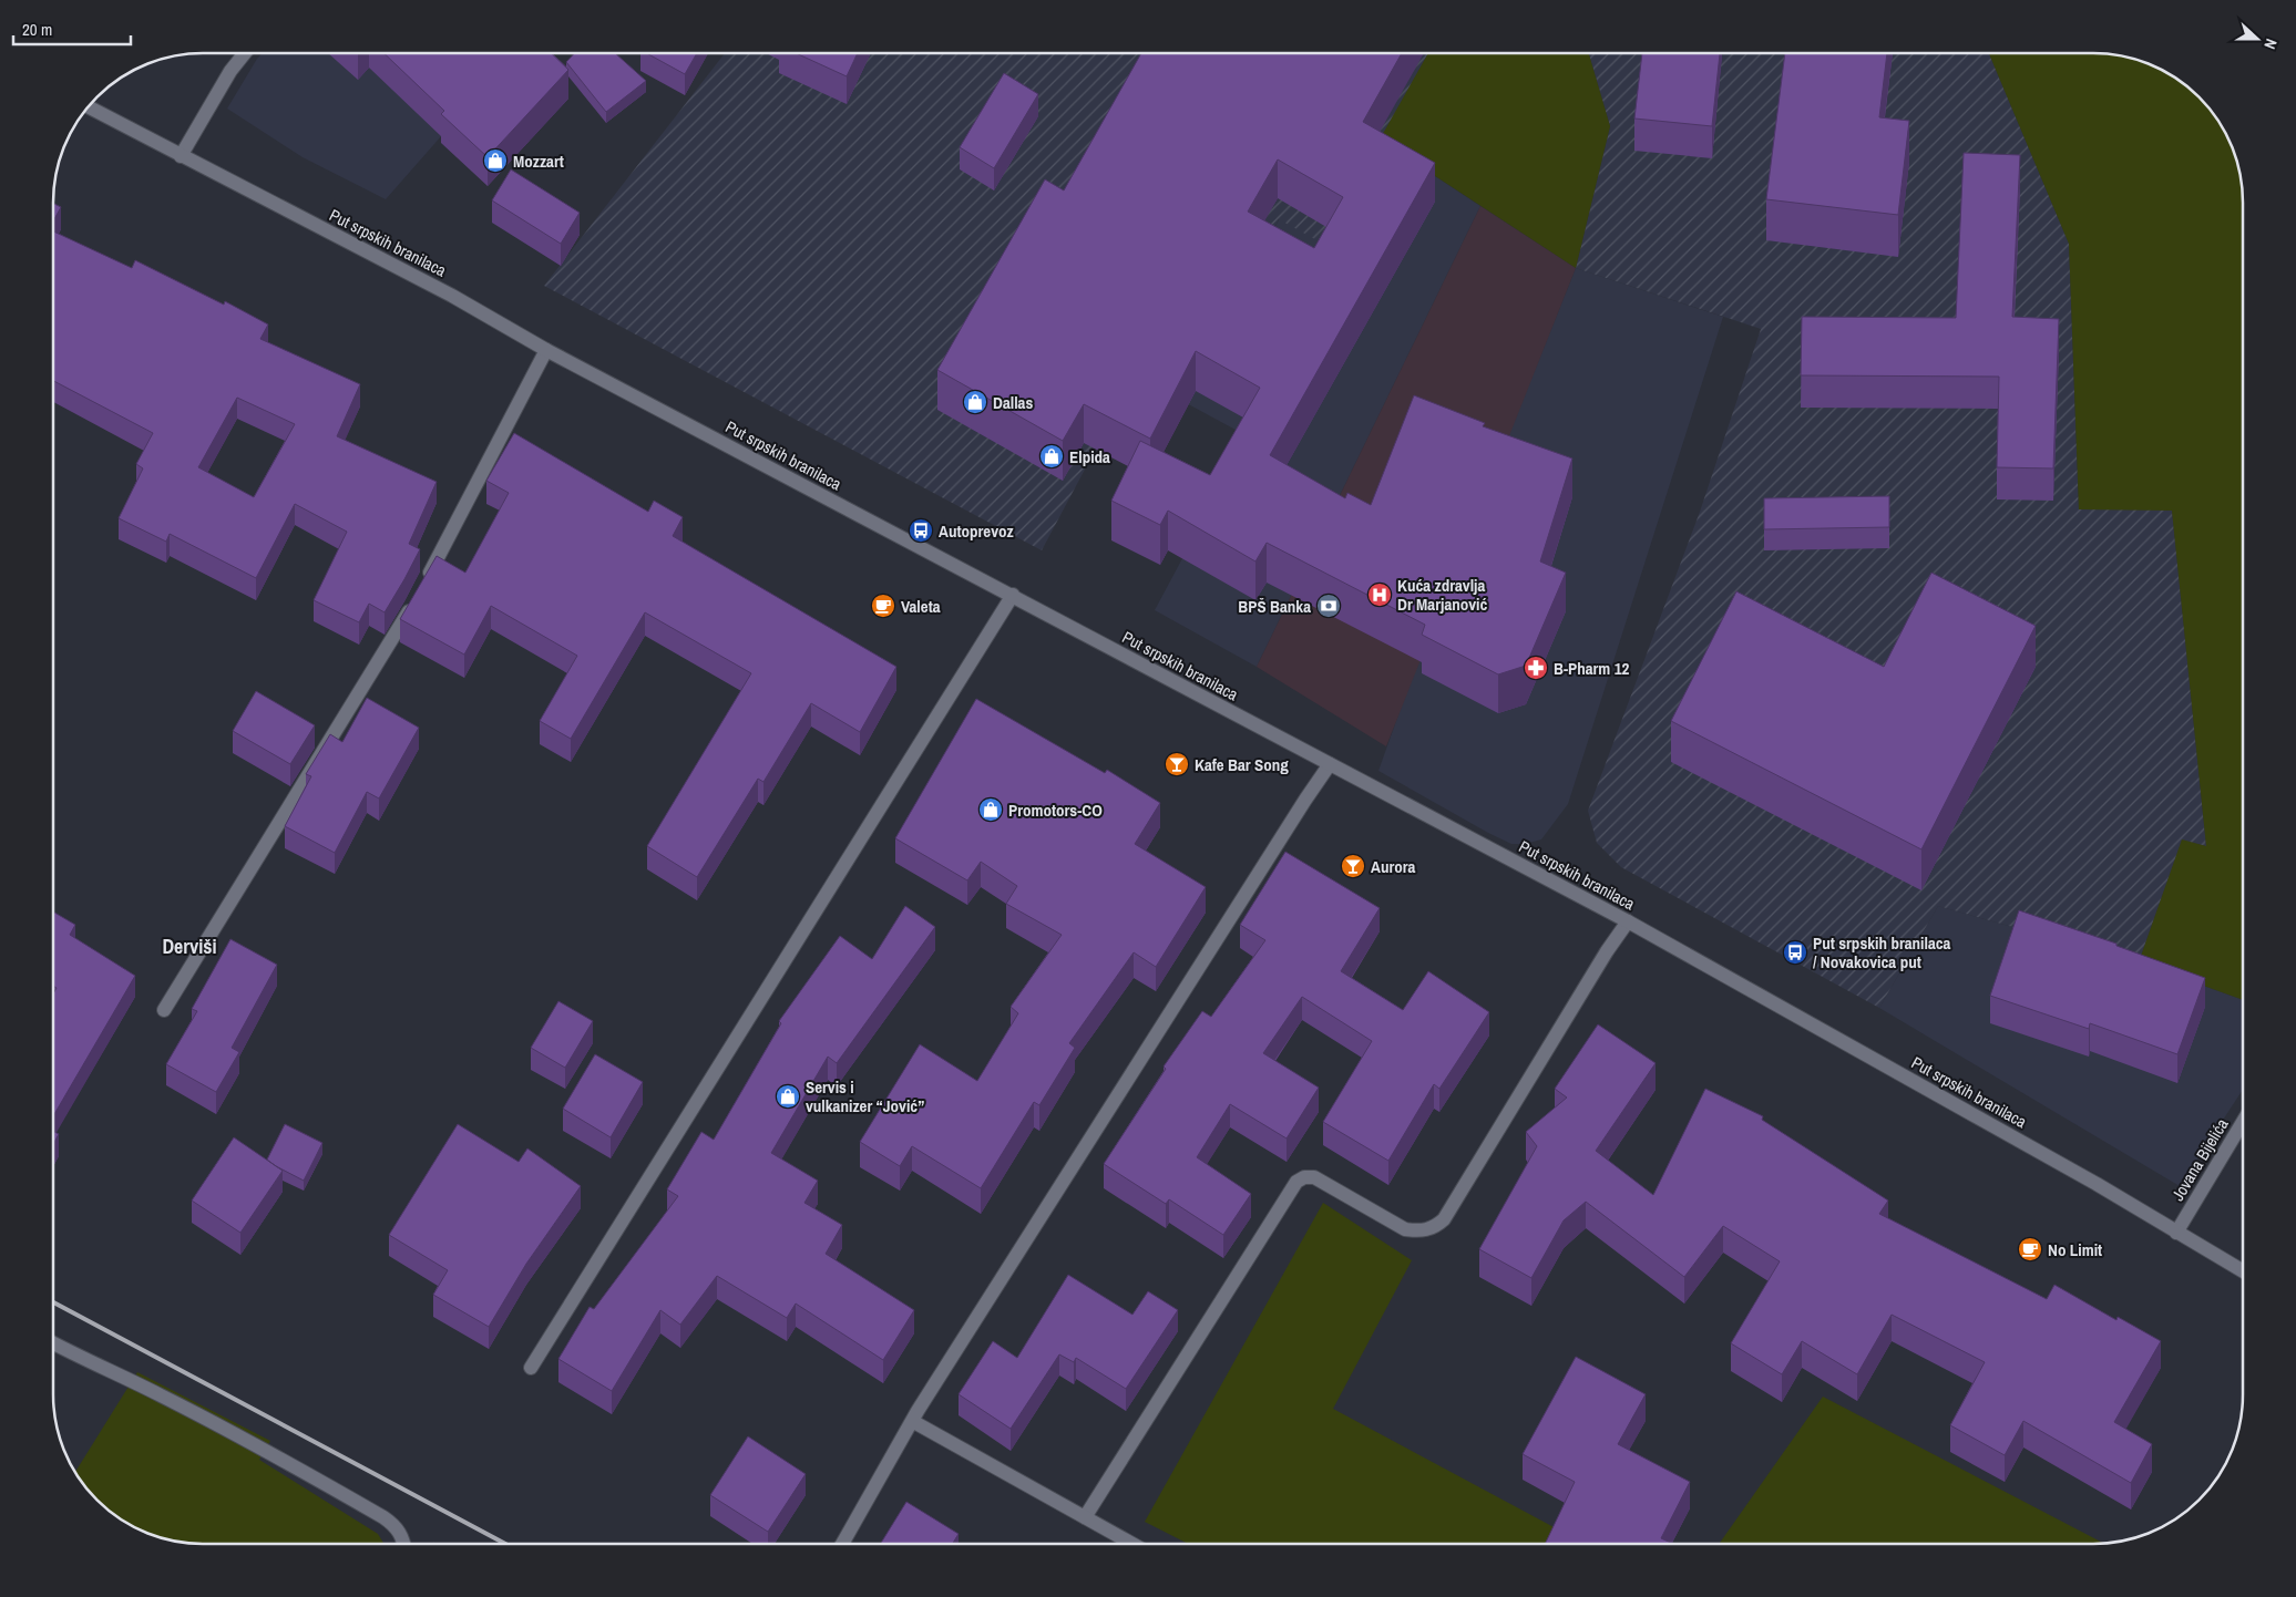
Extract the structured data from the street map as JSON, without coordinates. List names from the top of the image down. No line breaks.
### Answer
{"streets":{"street":["Put srpskih branilaca","Jovana Bijelića"]},"crossings":[["Put srpskih branilaca","Jovana Bijelića"]],"districts":["Derviši"],"places":{"shop":["Mozzart","Dallas","Elpida","Promotors-CO","Servis i vulkanizer “Jović”"],"bus stop":["Autoprevoz","Put srpskih branilaca / Novakovica put"],"hospital":["Kuća zdravlja Dr Marjanović"],"cafe":["Valeta","No Limit"],"bank":["BPŠ Banka"],"pharmacy":["B-Pharm 12"],"bar":["Kafe Bar Song","Aurora"]},"scale_bar":"20 m","north":"right"}
